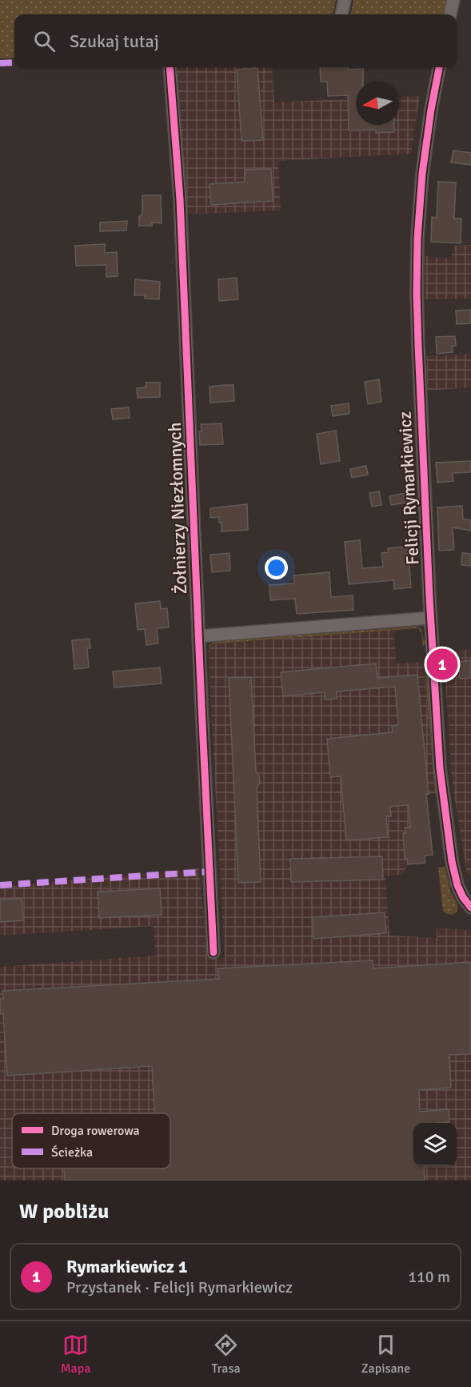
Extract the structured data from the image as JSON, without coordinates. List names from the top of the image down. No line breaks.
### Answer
{"streets":{"street":["Felicji Rymarkiewicz","Żołnierzy Niezłomnych"]},"legend":["Droga rowerowa","Ścieżka"],"north":"left","page":{"search":"Szukaj tutaj","pins":"1","heading":"W pobliżu","list":[{"mark":"1","name":"Rymarkiewicz 1","note":"Przystanek · Felicji Rymarkiewicz","value":"110 m"}],"nav":["Mapa","Trasa","Zapisane"]}}
